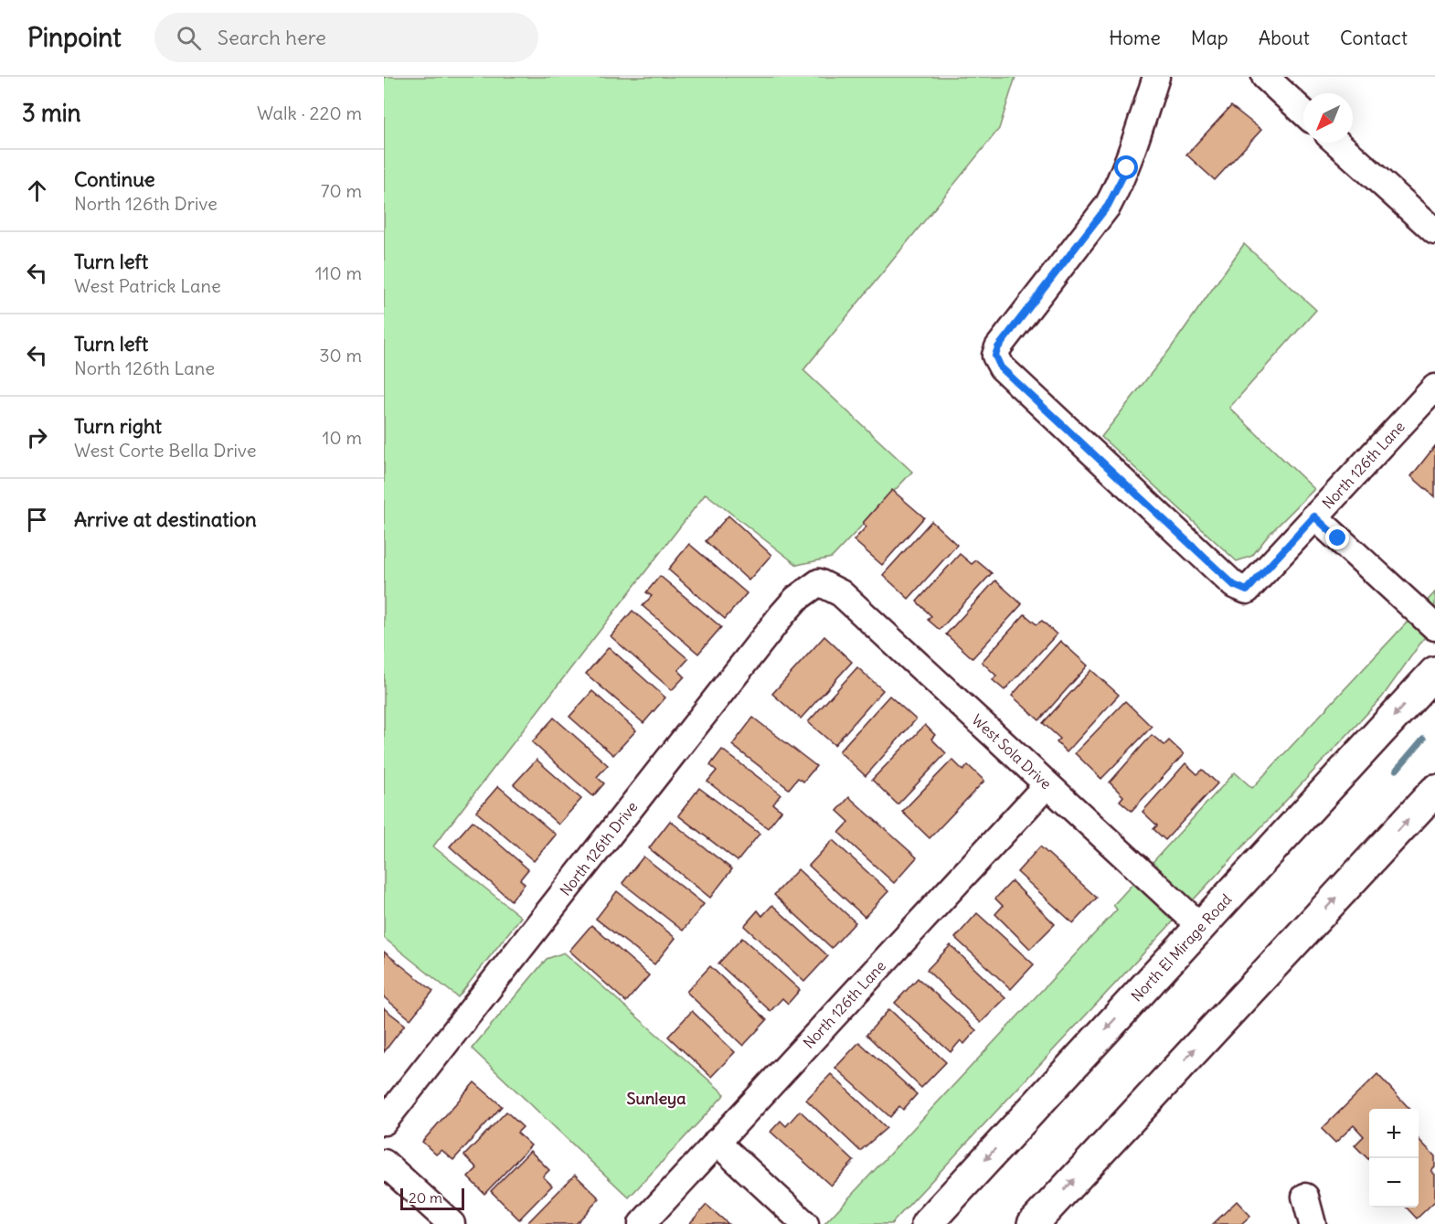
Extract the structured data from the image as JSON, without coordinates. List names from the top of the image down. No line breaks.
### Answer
{"streets":{"main road":["North El Mirage Road"],"street":["North 126th Lane","West Sola Drive","North 126th Drive"]},"crossings":[["North 126th Lane","West Sola Drive"],["West Sola Drive","North 126th Drive"],["West Sola Drive","North El Mirage Road"]],"districts":["Sunleya"],"scale_bar":"20 m","north":"bottom left","page":{"header":"Pinpoint","search":"Search here","nav":["Home","Map","About","Contact"],"heading":["3 min","Walk · 220 m"],"list":[["Continue","North 126th Drive","70 m"],["Turn left","West Patrick Lane","110 m"],["Turn left","North 126th Lane","30 m"],["Turn right","West Corte Bella Drive","10 m"],"Arrive at destination"],"map_buttons":["+","−"],"scale":"20 m"}}
